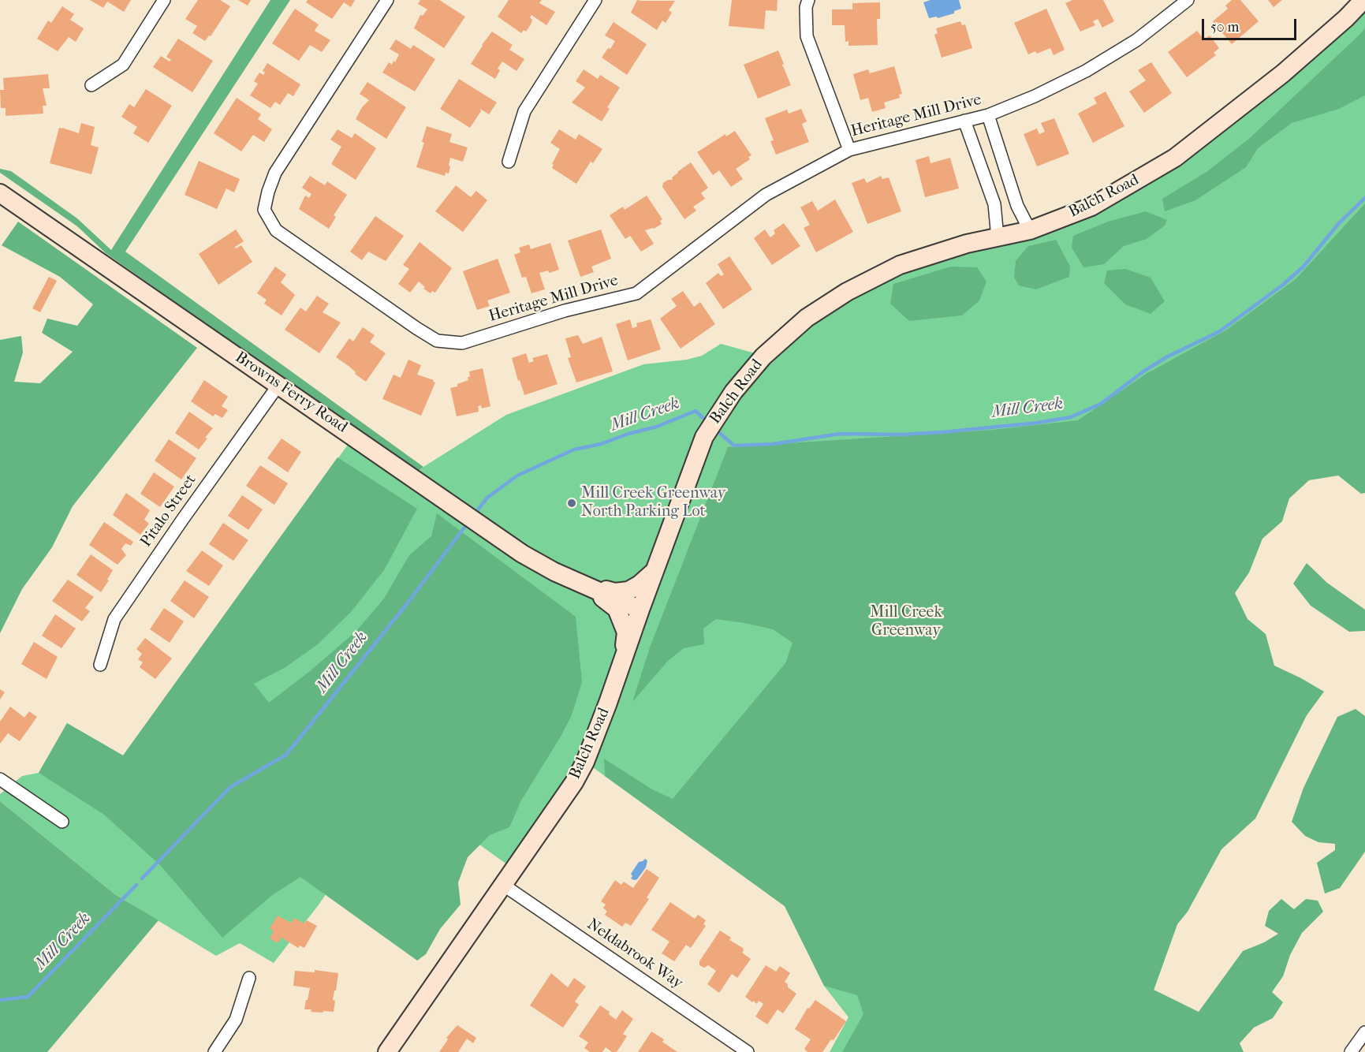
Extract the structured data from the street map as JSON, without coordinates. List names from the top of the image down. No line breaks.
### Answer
{"streets":{"street":["Heritage Mill Drive","Balch Road","Browns Ferry Road","Pitalo Street","Neldabrook Way"]},"crossings":[["Balch Road","Browns Ferry Road"],["Balch Road","Neldabrook Way"],["Browns Ferry Road","Pitalo Street"]],"water":["Mill Creek"],"parks":["Mill Creek Greenway"],"places":["Mill Creek Greenway North Parking Lot"],"scale_bar":"50 m"}
